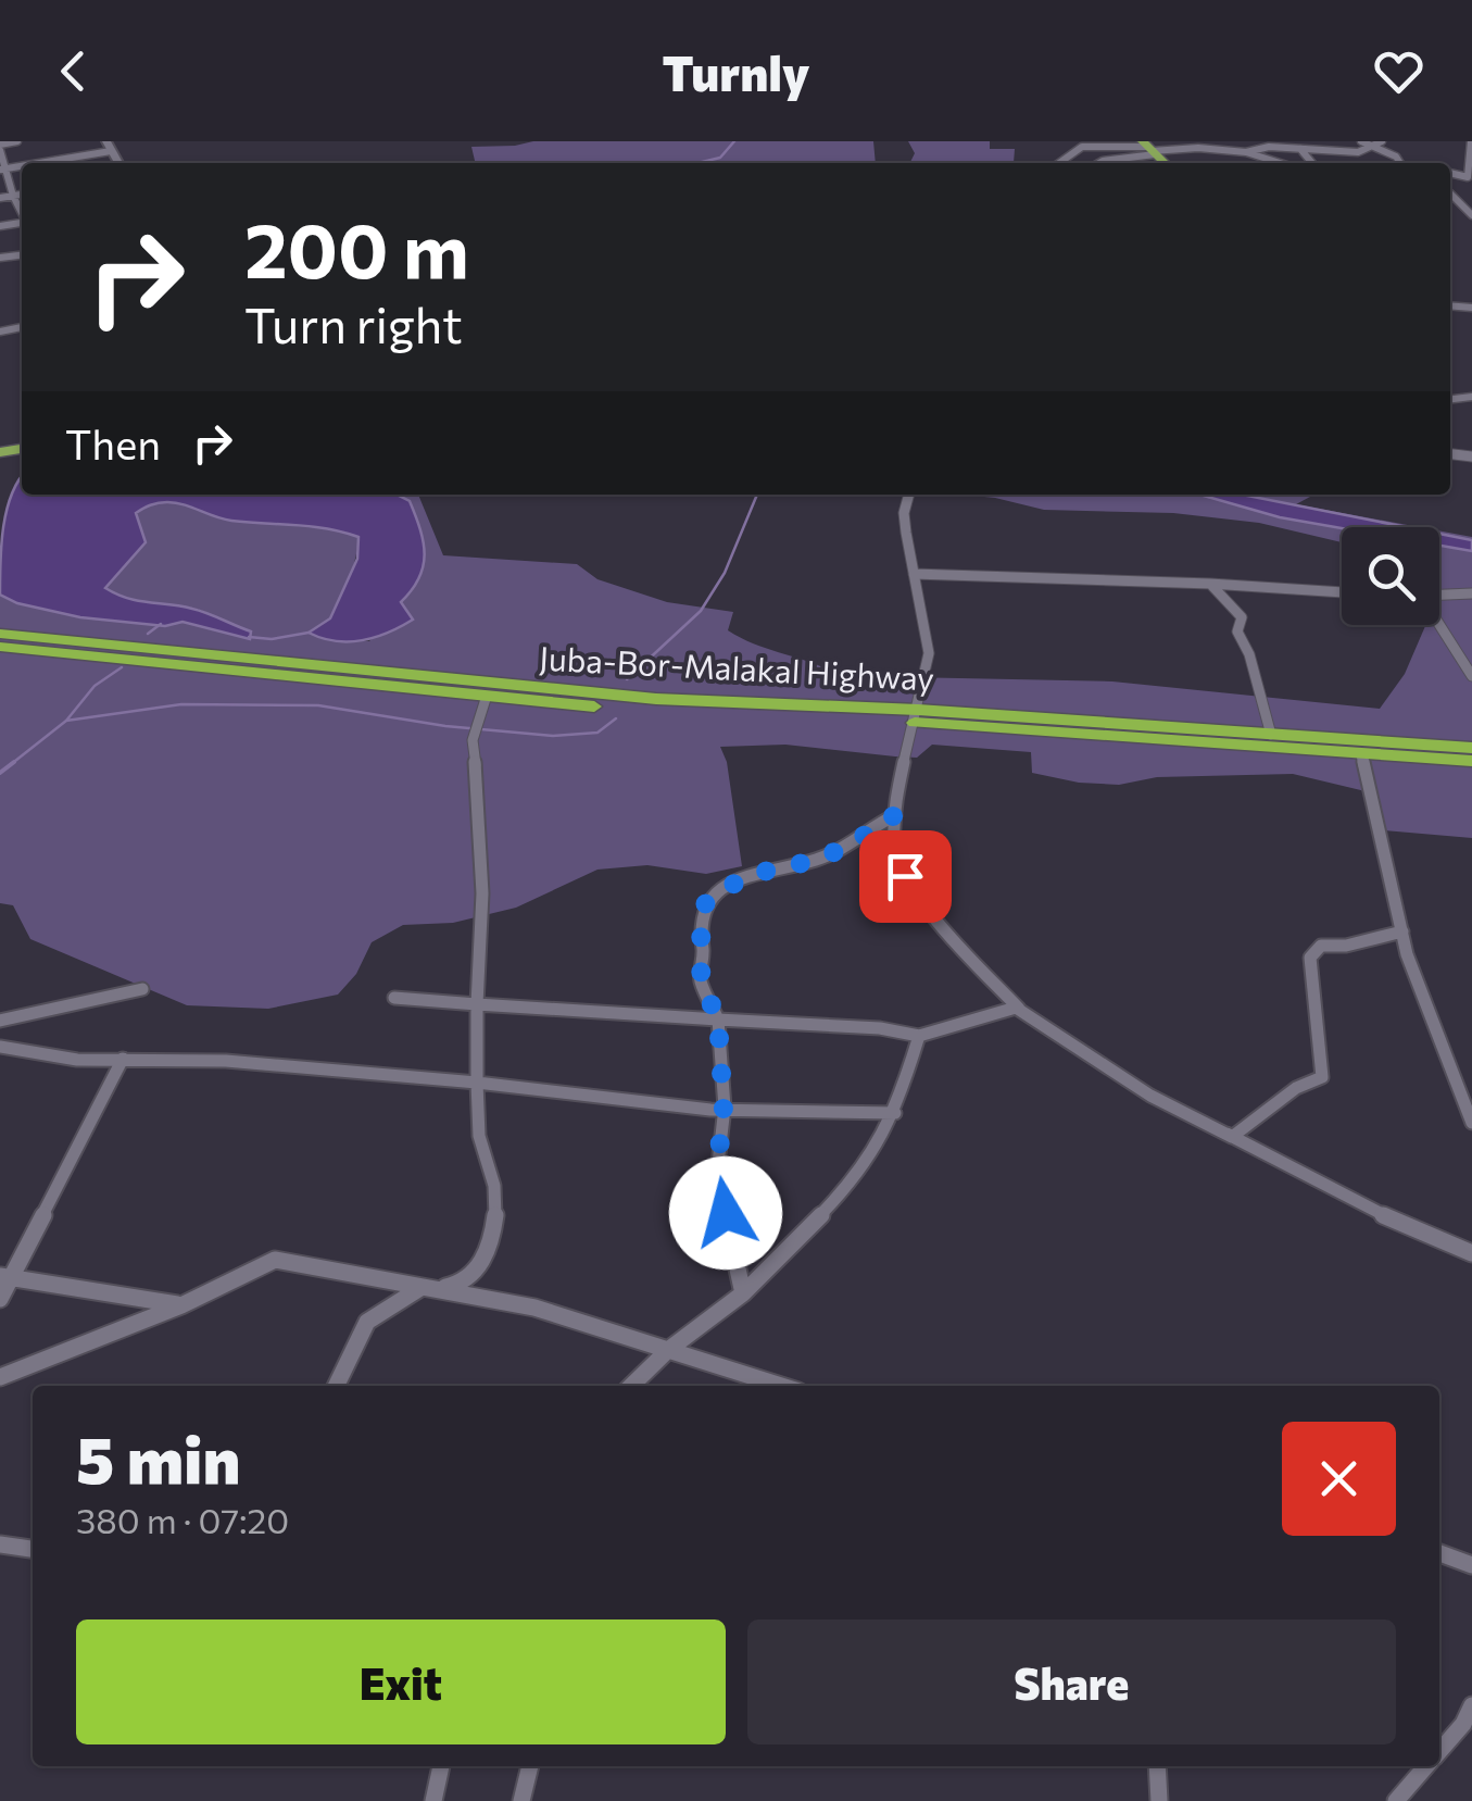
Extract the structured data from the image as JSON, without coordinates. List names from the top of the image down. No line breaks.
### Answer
{"streets":{"highway":["Juba-Bor-Malakal Highway"]},"page":{"header":"Turnly","turn":["200 m","Turn right"],"then":"Then","heading":["5 min","380 m · 07:20"],"buttons":["Exit","Share"]}}
